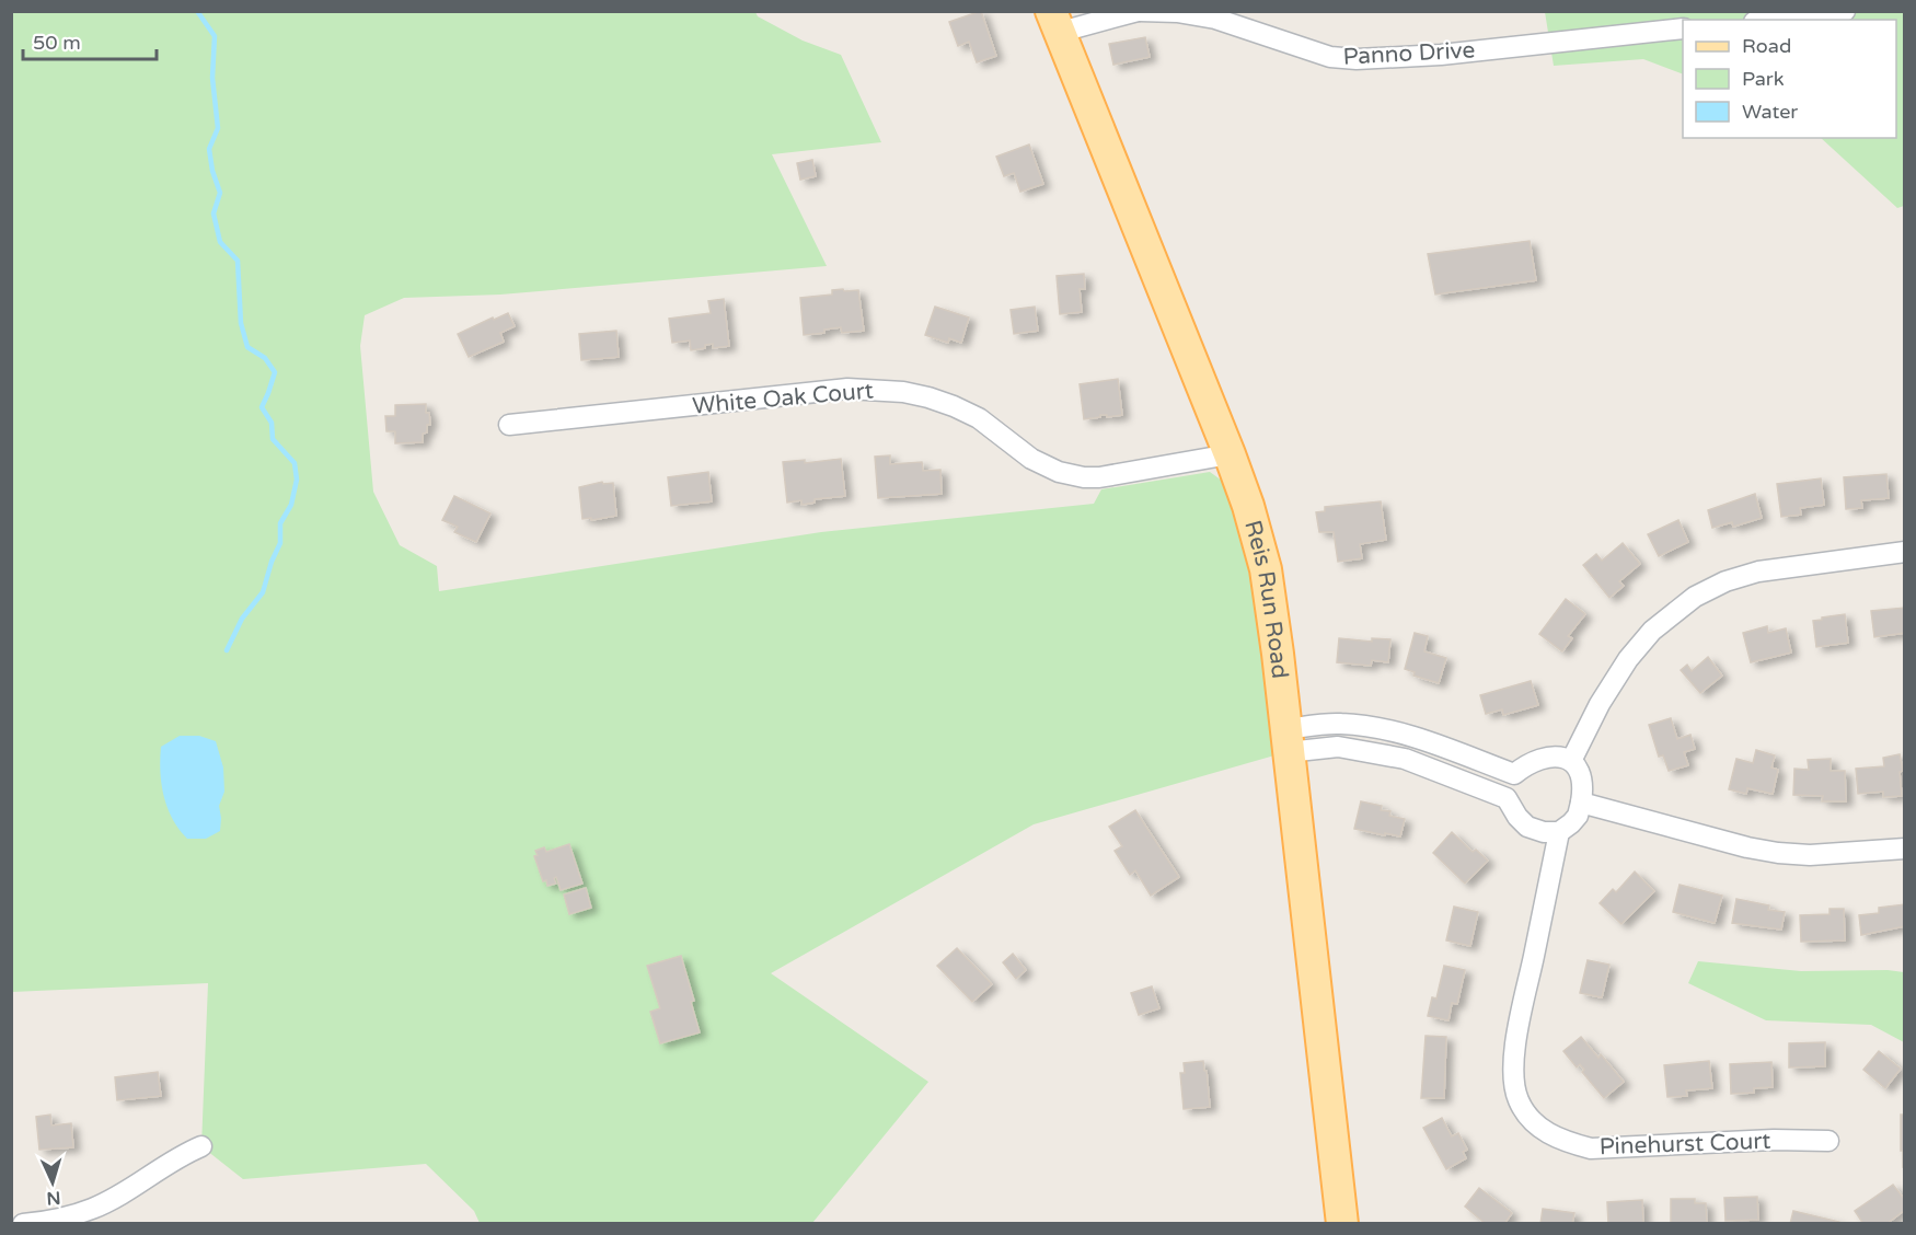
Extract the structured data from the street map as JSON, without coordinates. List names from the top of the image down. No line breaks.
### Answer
{"streets":{"main road":["Reis Run Road"],"street":["Panno Drive","White Oak Court","Pinehurst Court"]},"crossings":[["Panno Drive","Reis Run Road"],["White Oak Court","Reis Run Road"]],"legend":["Road","Park","Water"],"scale_bar":"50 m","north":"bottom"}
